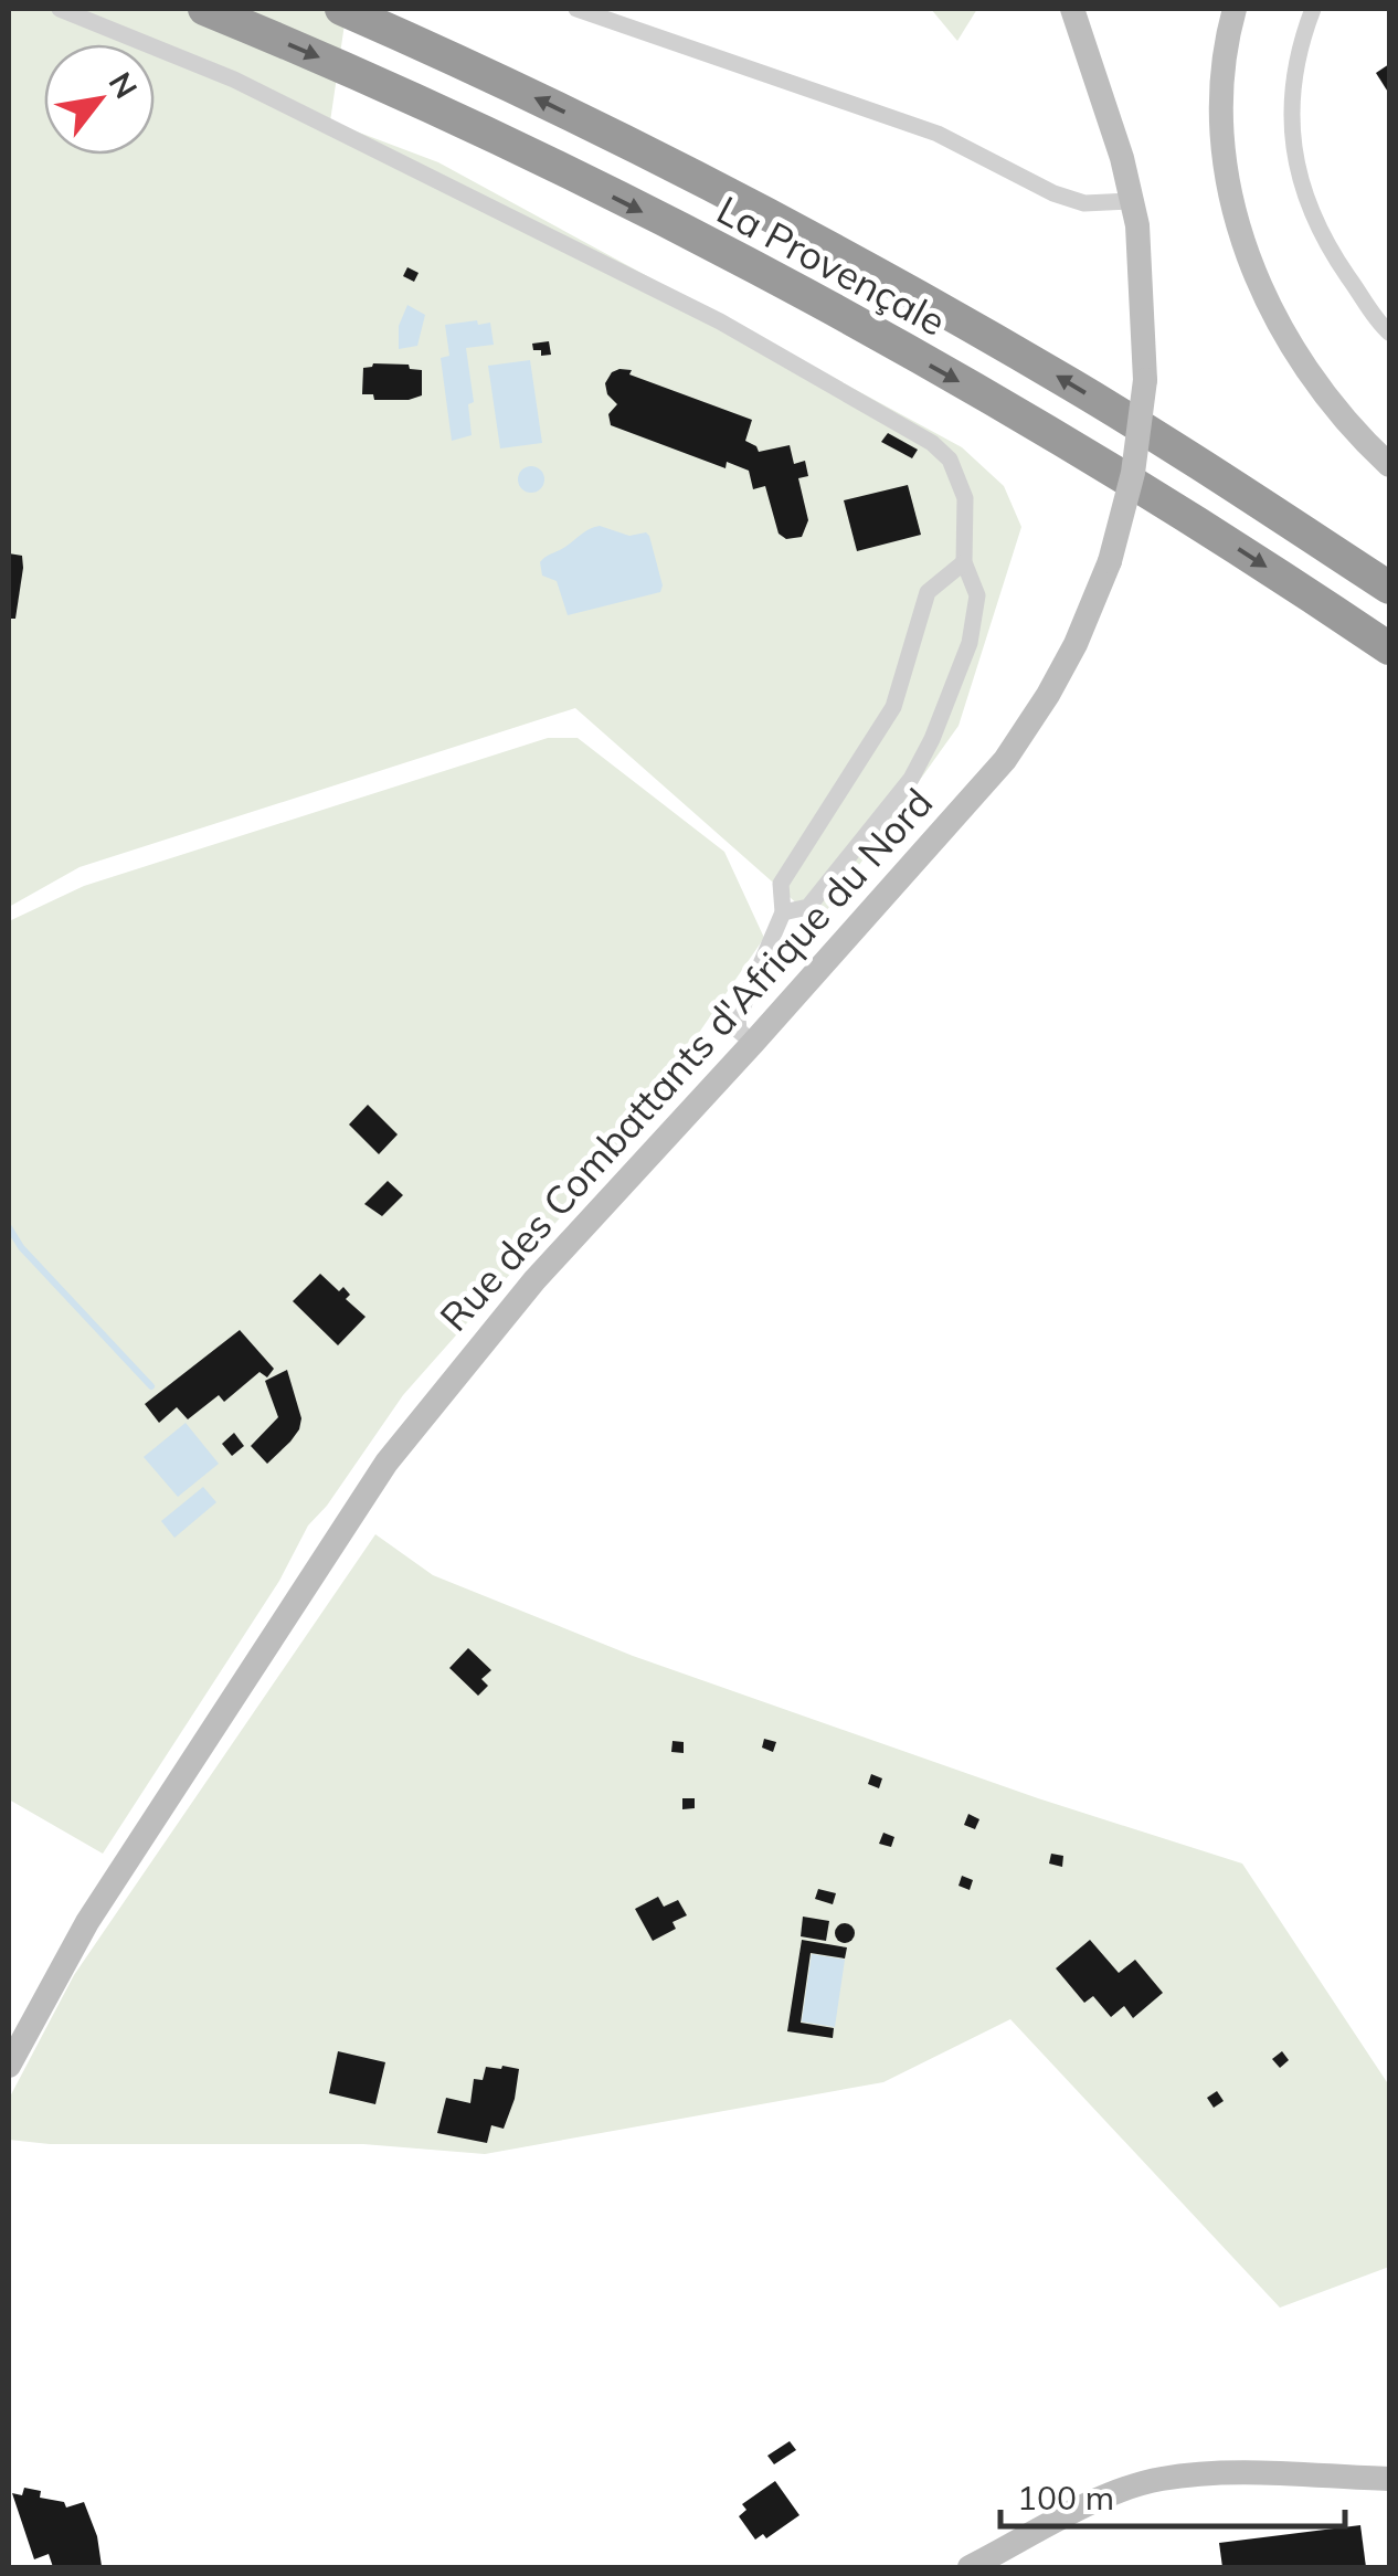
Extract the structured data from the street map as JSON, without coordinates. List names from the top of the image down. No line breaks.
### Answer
{"streets":{"highway":["La Provençale"],"main road":["Rue des Combattants d'Afrique du Nord"]},"scale_bar":"100 m","north":"top right"}
